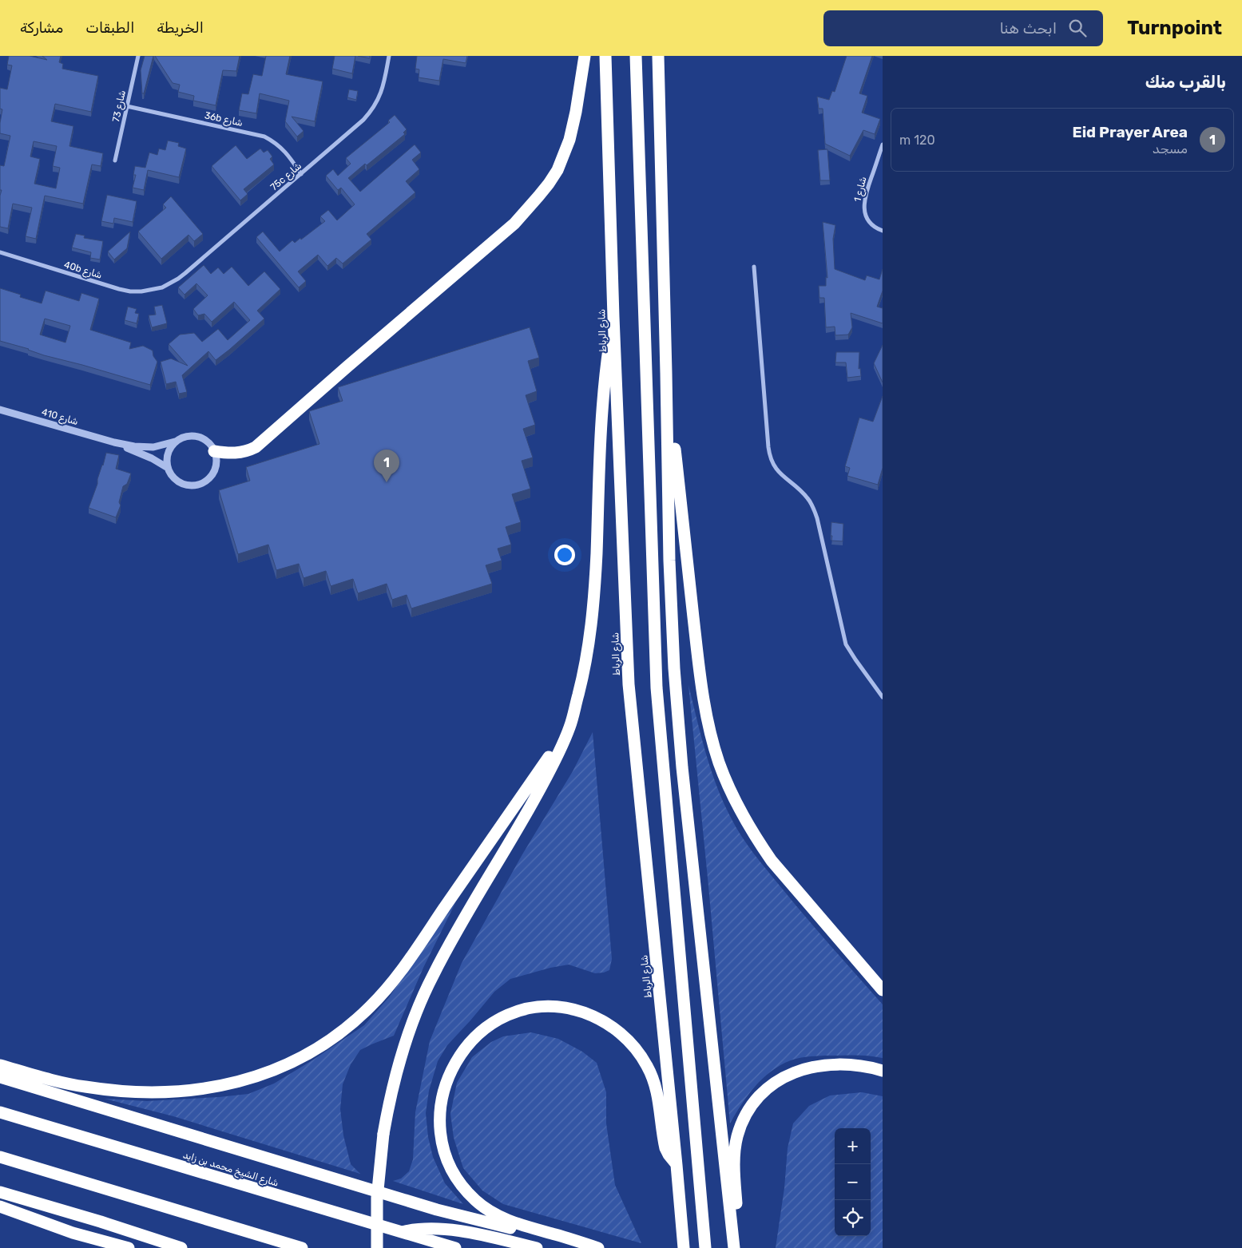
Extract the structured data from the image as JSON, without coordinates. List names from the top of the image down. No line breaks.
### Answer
{"streets":{"highway":["شارع الرباط","شارع الشيخ محمد بن زايد"],"street":["شارع 73","36b شارع","75c شارع","شارع 1","40b شارع","شارع 410"]},"crossings":[["شارع 73","36b شارع"],["36b شارع","75c شارع"],["75c شارع","40b شارع"]],"page":{"header":"Turnpoint","search":"ابحث هنا","nav":["الخريطة","الطبقات","مشاركة"],"heading":"بالقرب منك","list":[{"mark":"1","name":"Eid Prayer Area","note":"مسجد","value":"120 m"}],"pins":"1","map_buttons":["+","−"]}}
